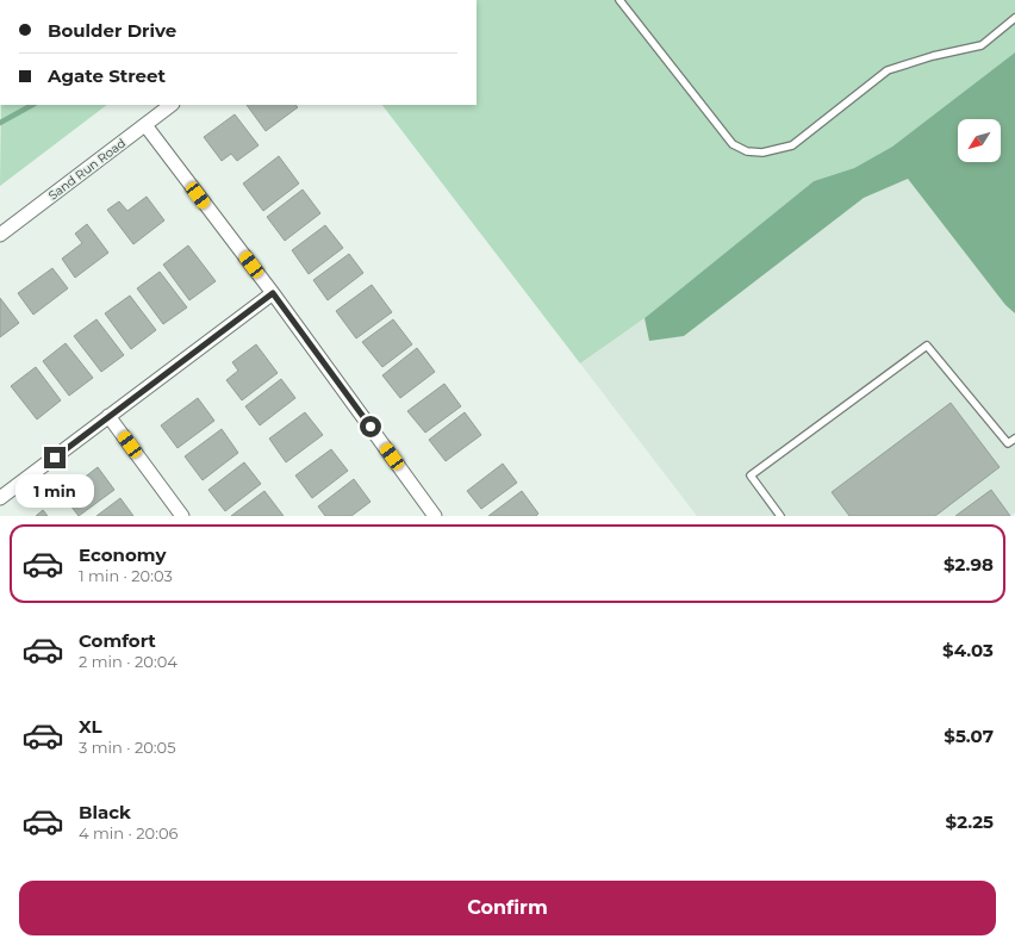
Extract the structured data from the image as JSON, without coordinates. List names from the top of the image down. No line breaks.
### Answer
{"streets":{"street":["Sand Run Road"]},"north":"bottom left","page":{"banner":["Boulder Drive","Agate Street"],"bubble":"1 min","list":[{"name":"Economy","note":"1 min · 20:03","value":"$2.98"},{"name":"Comfort","note":"2 min · 20:04","value":"$4.03"},{"name":"XL","note":"3 min · 20:05","value":"$5.07"},{"name":"Black","note":"4 min · 20:06","value":"$2.25"}],"buttons":"Confirm"}}
